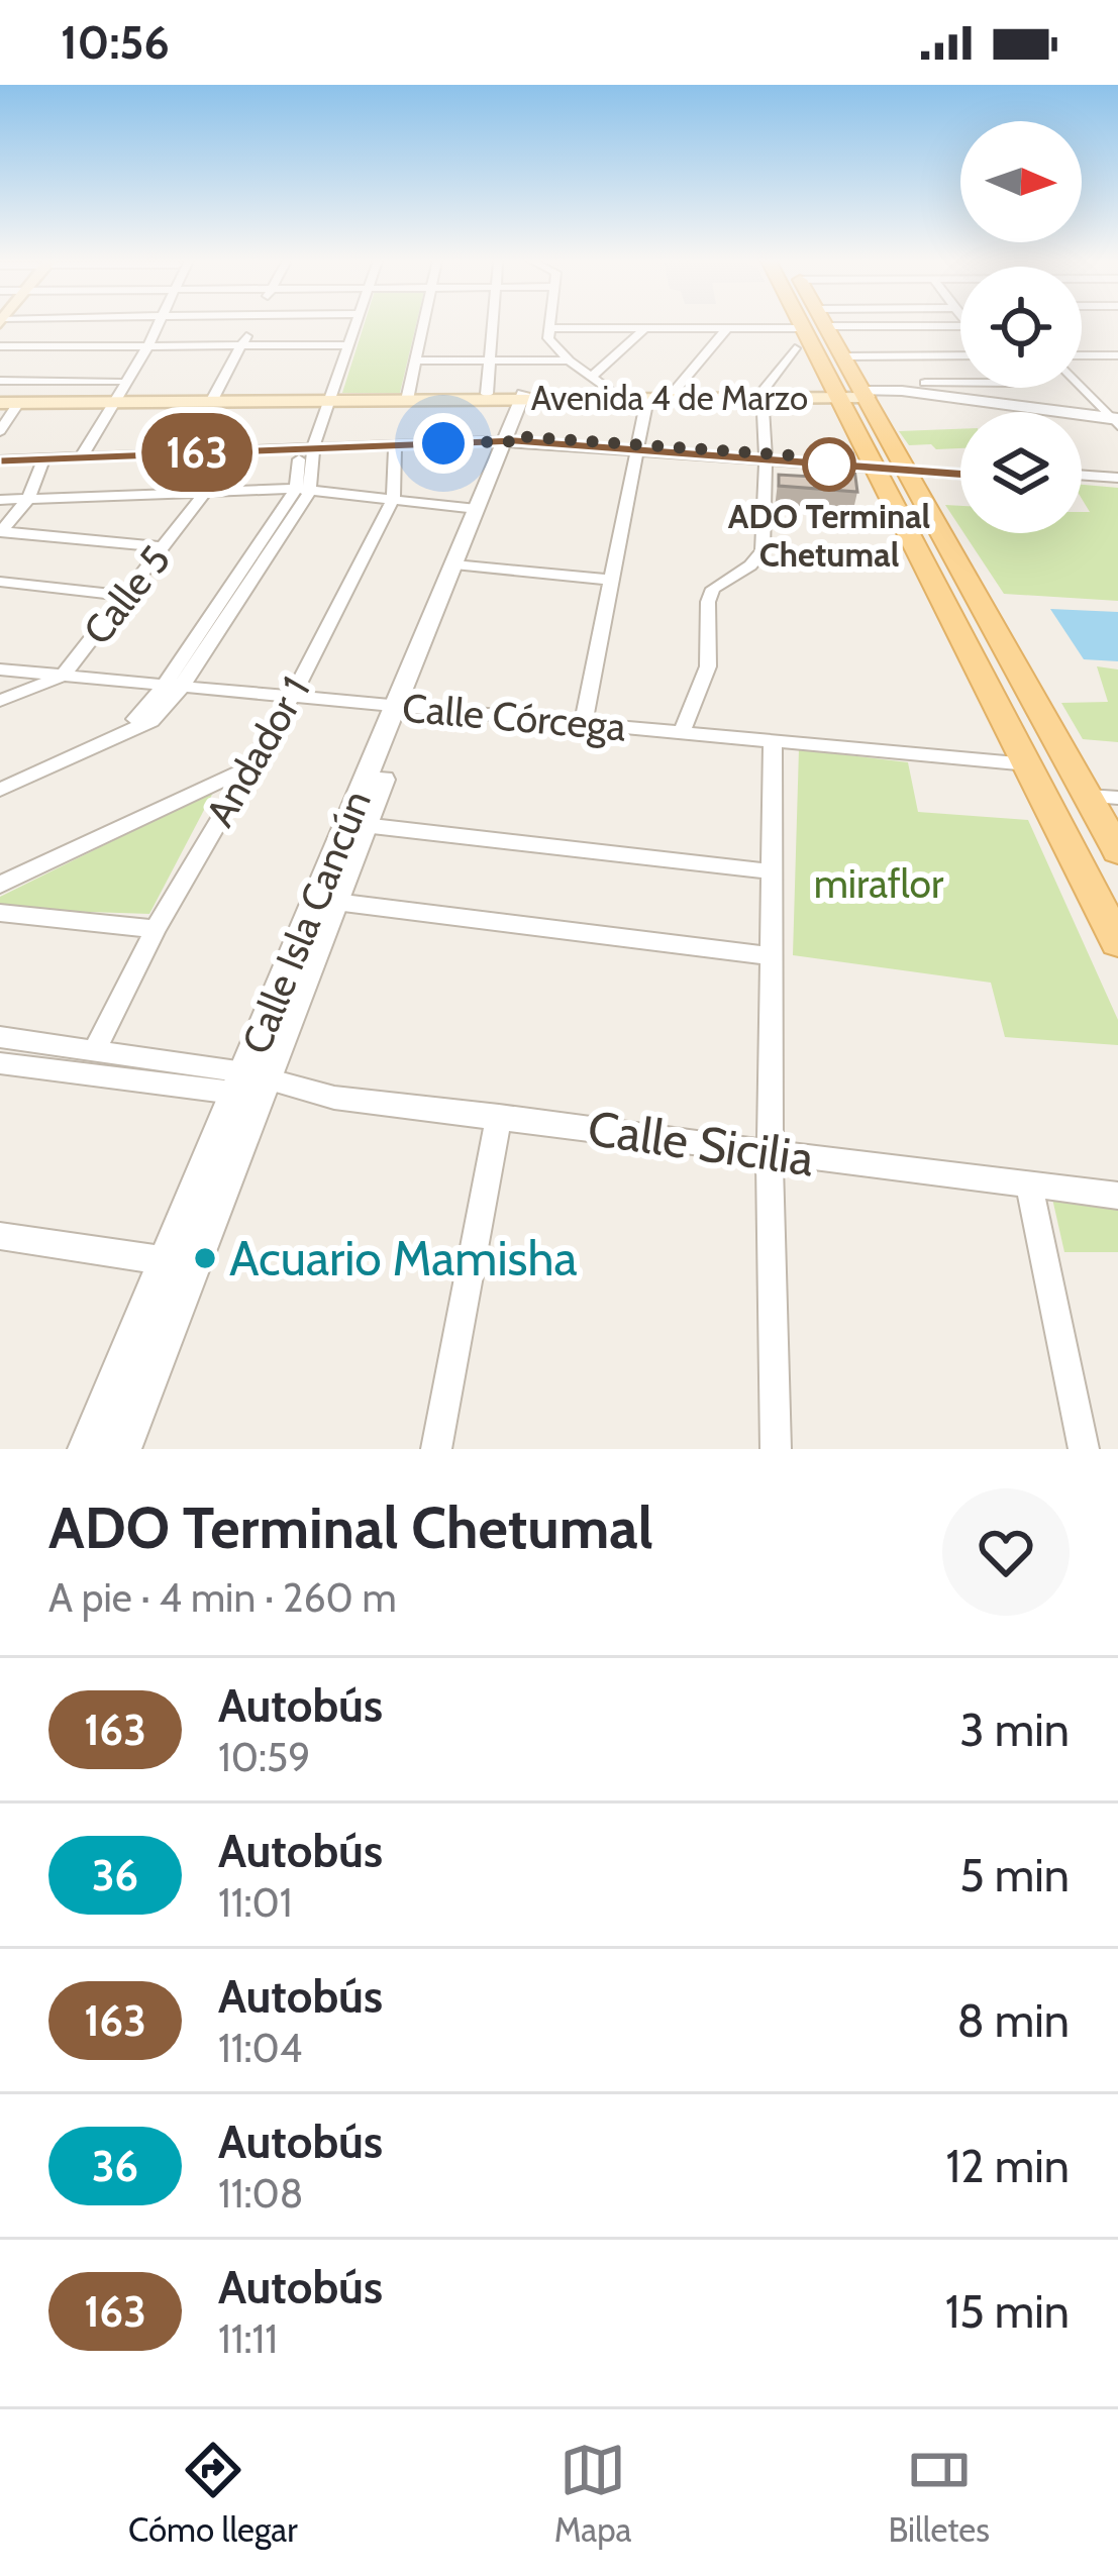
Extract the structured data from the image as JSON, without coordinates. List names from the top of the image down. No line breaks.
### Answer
{"streets":{"main road":["Avenida 4 de Marzo"],"street":["Calle 5","Calle Córcega","Andador 1","Calle Isla Cancún","Calle Sicilia"]},"crossings":[["Avenida 4 de Marzo","Calle Isla Cancún"],["Calle 5","Calle Córcega"],["Calle Córcega","Andador 1"],["Calle Córcega","Calle Isla Cancún"],["Andador 1","Calle Sicilia"],["Calle Isla Cancún","Calle Sicilia"]],"parks":["miraflor"],"places":["ADO Terminal Chetumal","Acuario Mamisha"],"lines":["bus line 163"],"north":"right","page":{"status":"10:56","on_map":"163","heading":["ADO Terminal Chetumal","A pie · 4 min · 260 m"],"list":[{"mark":"163","name":"Autobús","note":"10:59","value":"3 min"},{"mark":"36","name":"Autobús","note":"11:01","value":"5 min"},{"mark":"163","name":"Autobús","note":"11:04","value":"8 min"},{"mark":"36","name":"Autobús","note":"11:08","value":"12 min"},{"mark":"163","name":"Autobús","note":"11:11","value":"15 min"}],"tabs":["Cómo llegar","Mapa","Billetes"]}}
